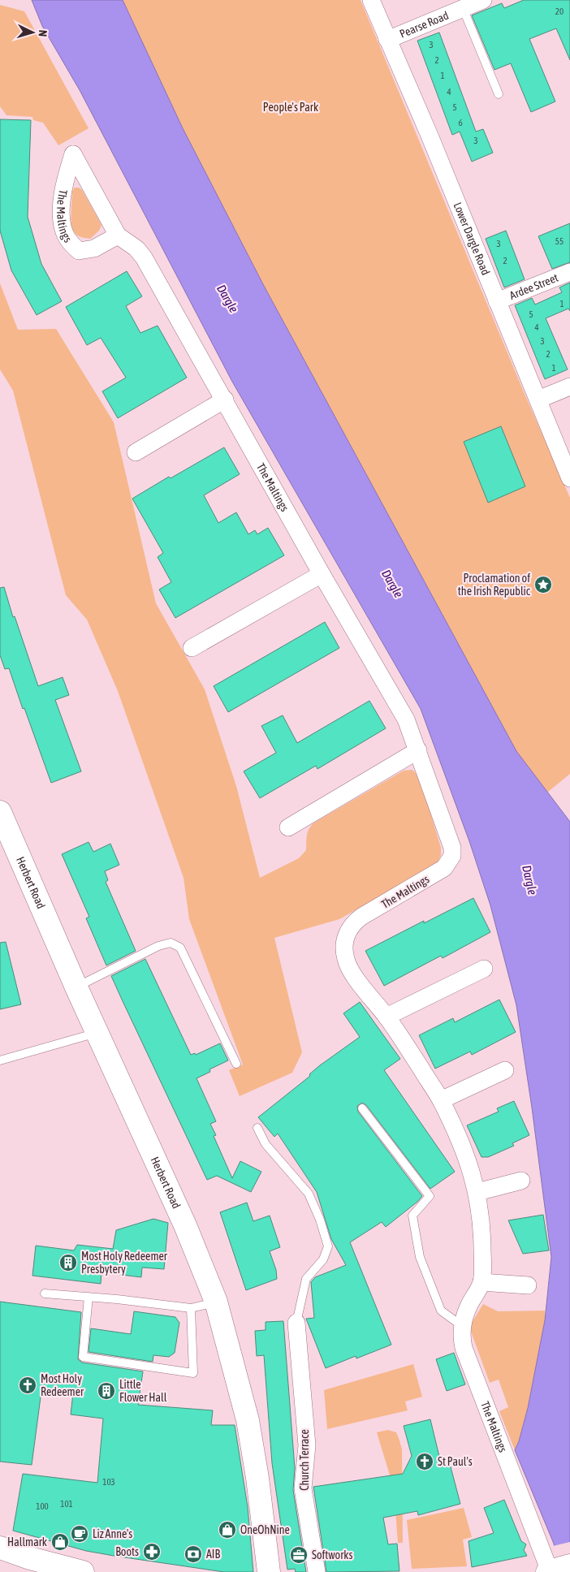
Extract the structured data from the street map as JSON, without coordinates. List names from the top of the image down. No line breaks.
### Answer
{"streets":{"street":["Pearse Road","The Maltings","Lower Dargle Road","Ardee Street","Herbert Road","Church Terrace"]},"crossings":[["Pearse Road","Lower Dargle Road"],["Lower Dargle Road","Ardee Street"]],"water":["Dargle"],"parks":["People's Park"],"places":{"place":["Proclamation of the Irish Republic"],"building":["Most Holy Redeemer Presbytery","Little Flower Hall"],"church":["Most Holy Redeemer","St Paul's"],"shop":["OneOhNine","Hallmark"],"cafe":["Liz Anne's"],"pharmacy":["Boots"],"bank":["AIB"],"office":["Softworks"]},"house_numbers":["20","3","2","1","4","5","6","3","55","3","2","1","5","4","3","2","1","103","101","100"],"north":"right"}
